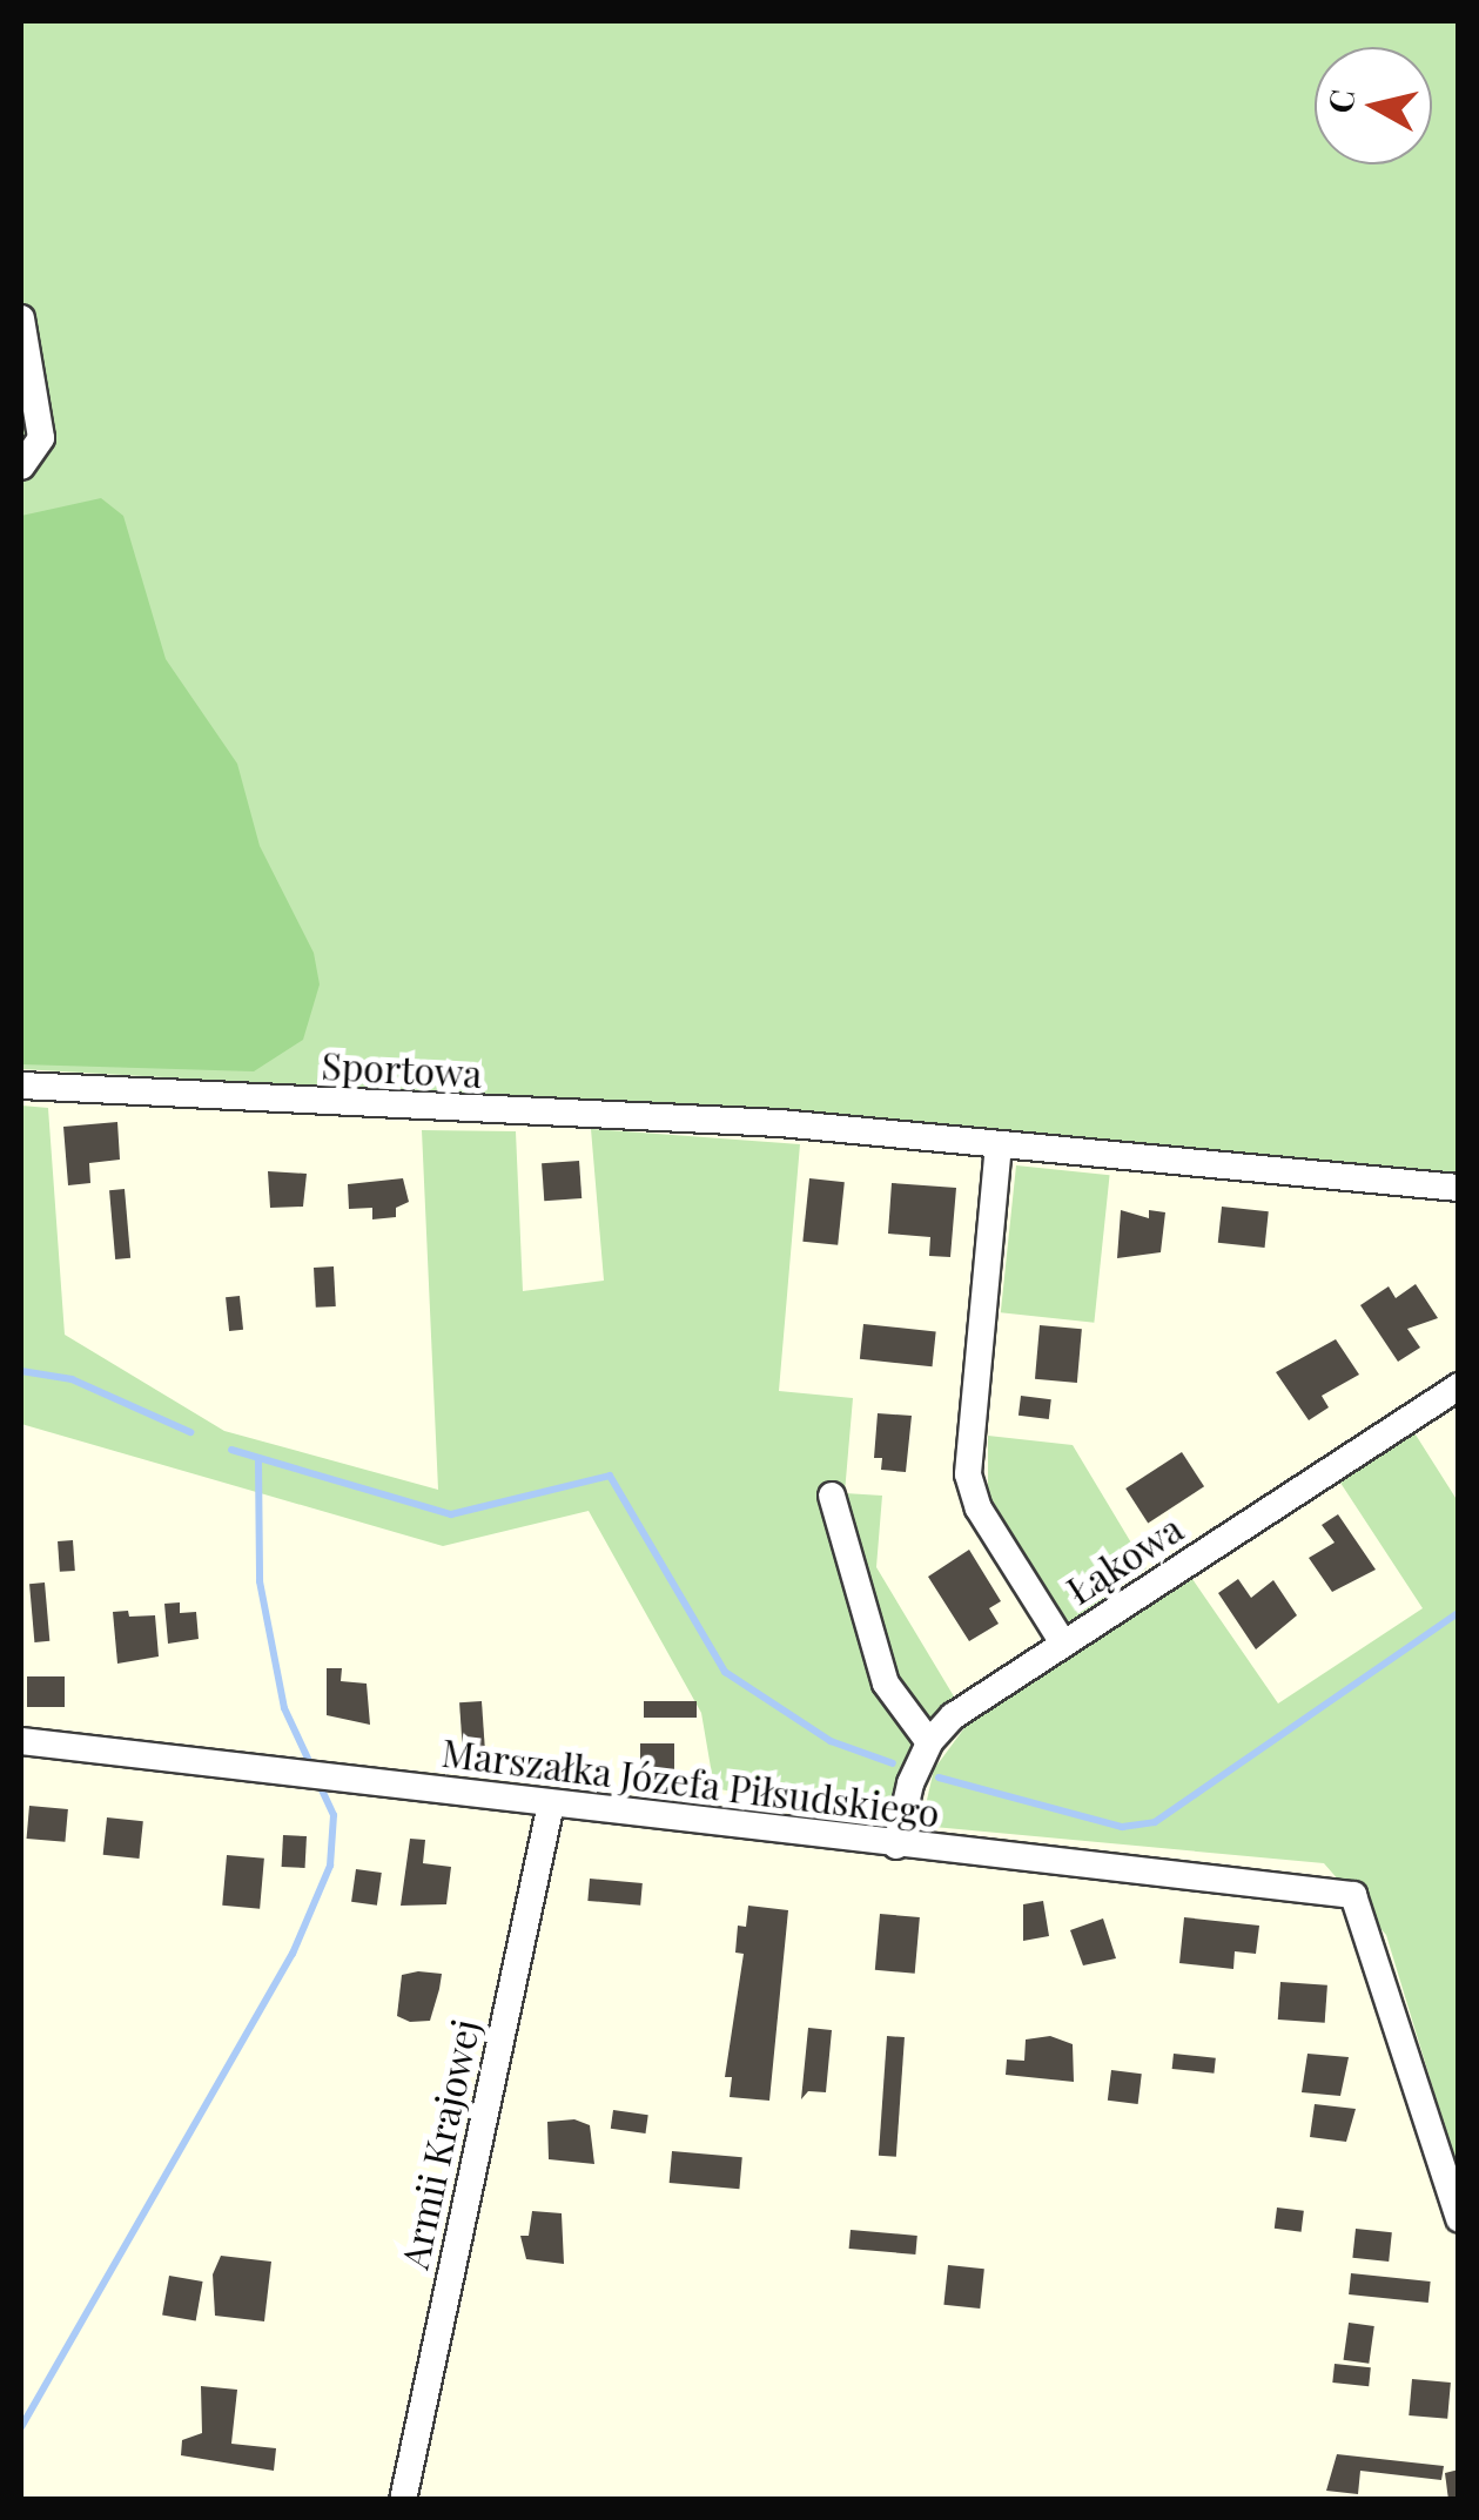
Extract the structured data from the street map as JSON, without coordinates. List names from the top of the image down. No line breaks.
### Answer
{"streets":{"street":["Sportowa","Łąkowa","Marszałka Józefa Piłsudskiego","Armii Krajowej"]},"crossings":[["Marszałka Józefa Piłsudskiego","Armii Krajowej"]],"north":"left"}
